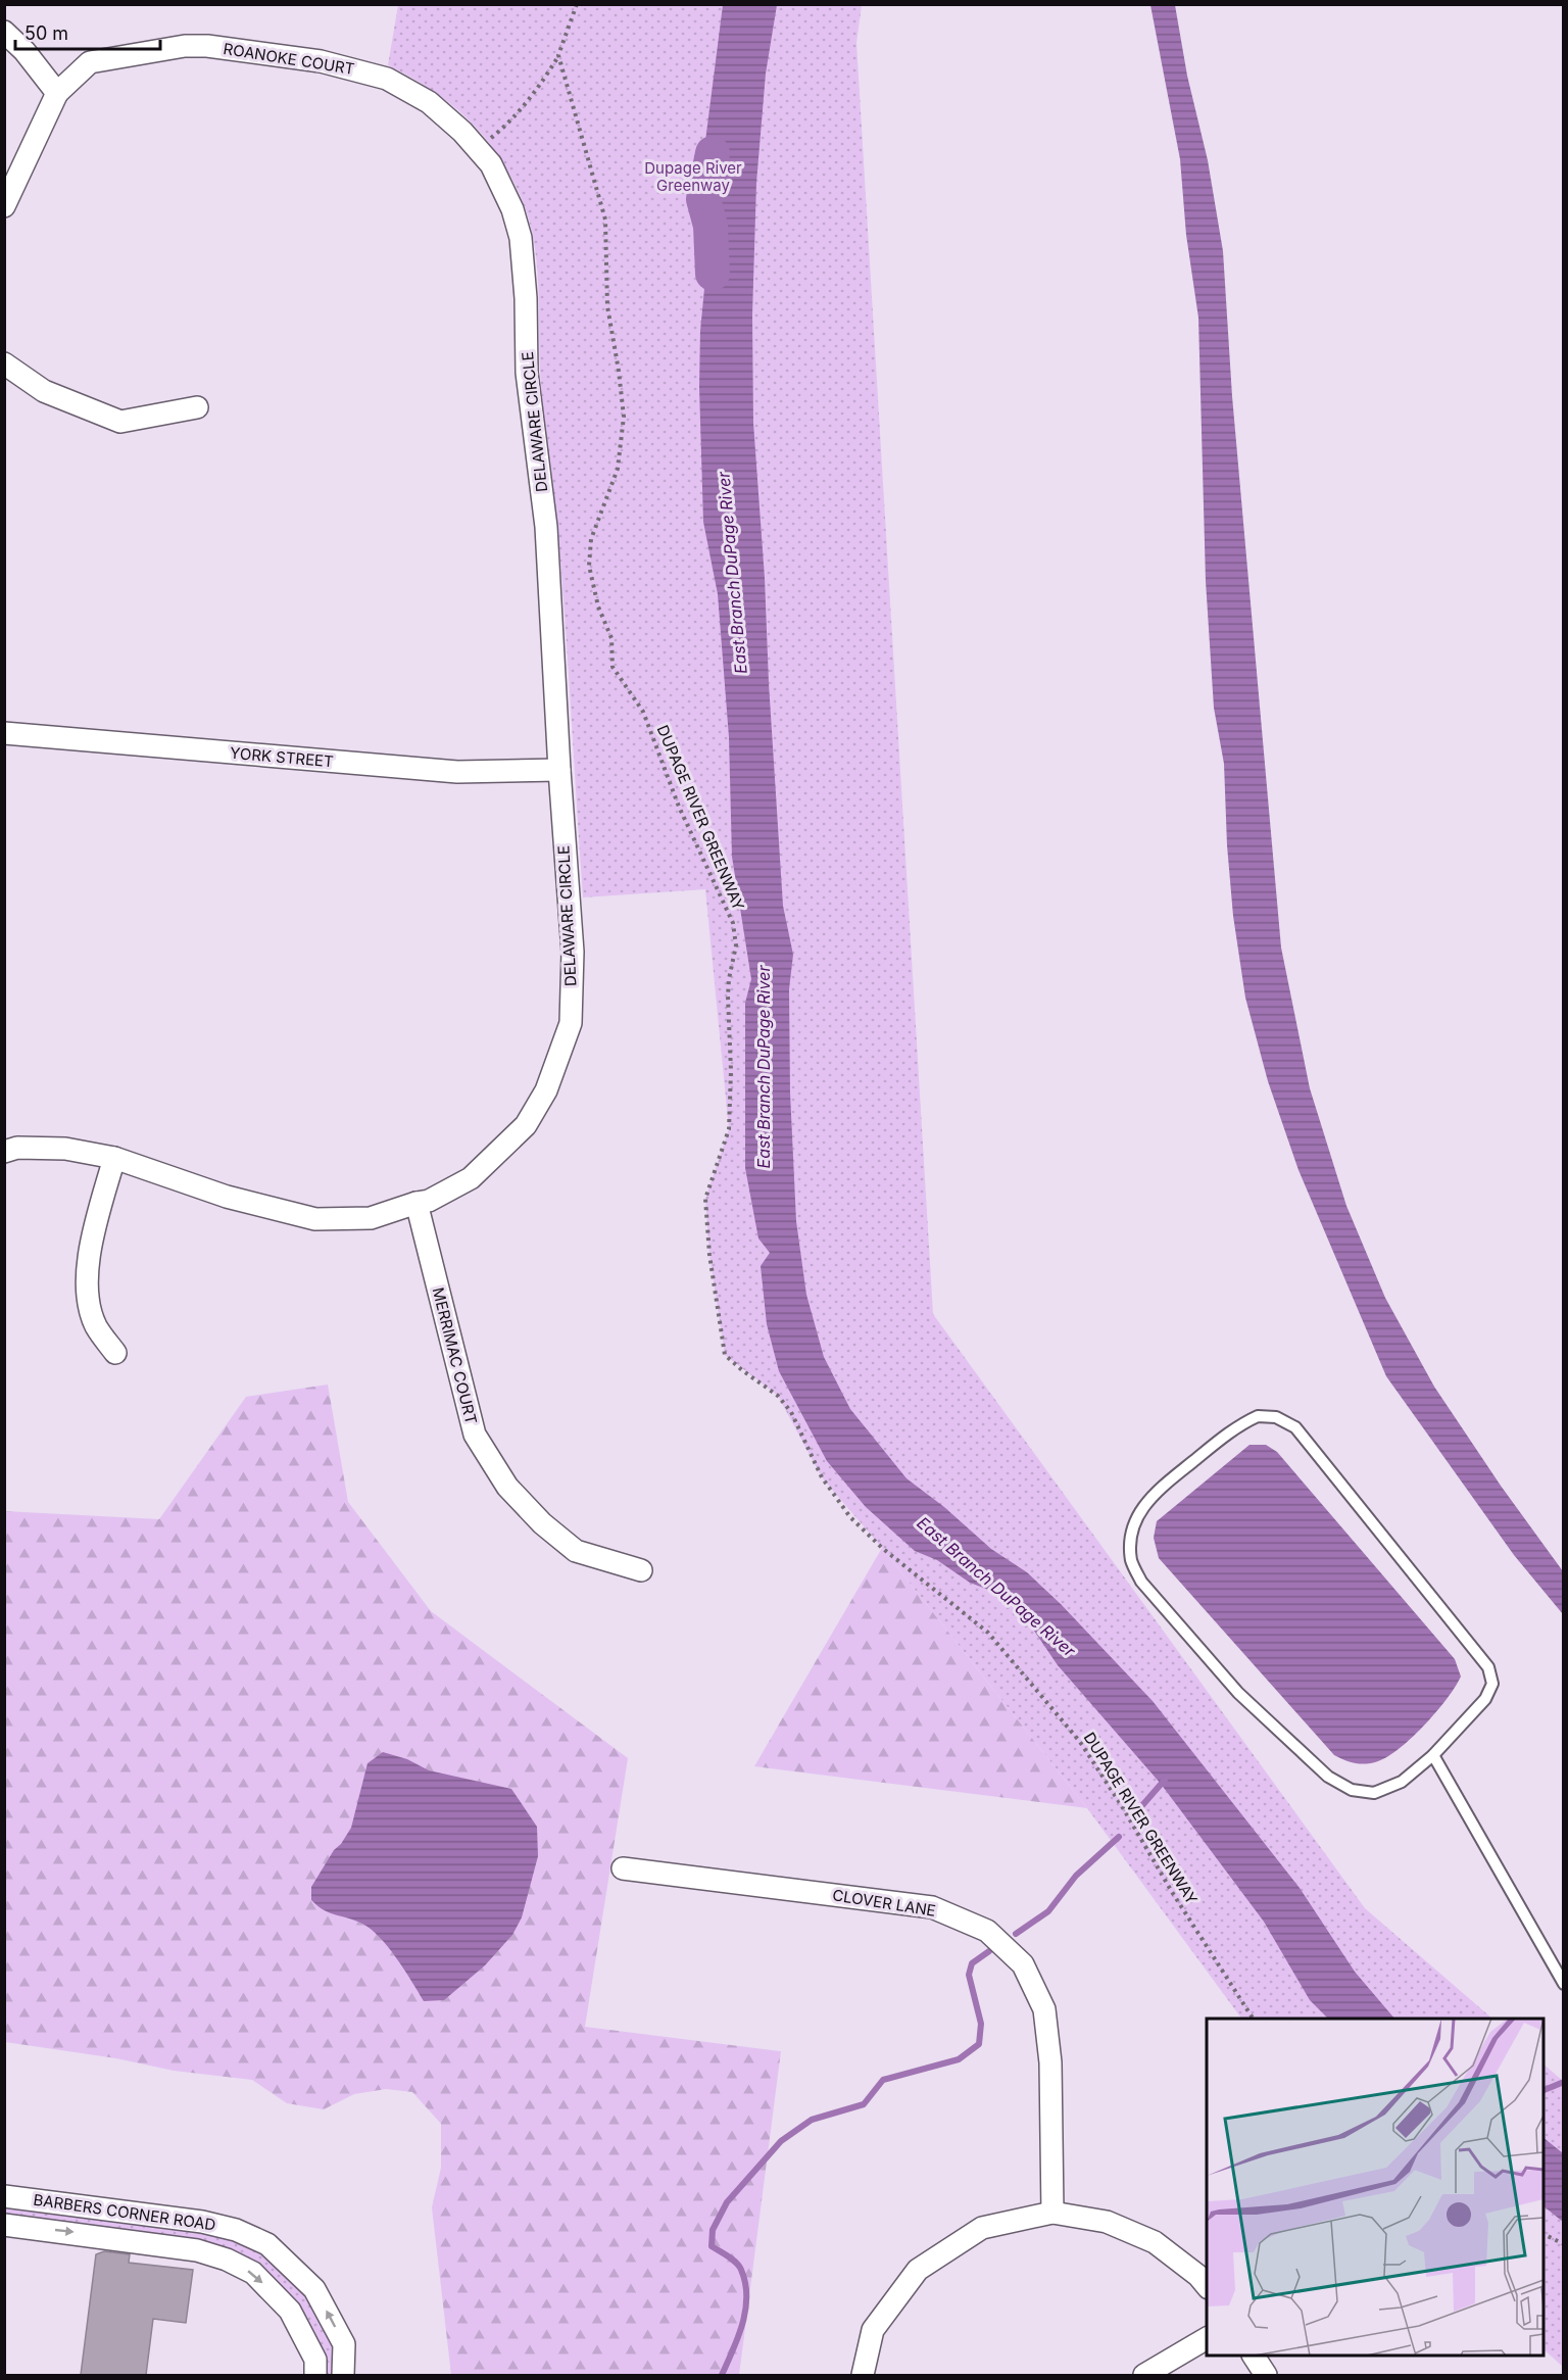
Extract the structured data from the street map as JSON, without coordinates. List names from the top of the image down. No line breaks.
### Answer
{"streets":{"street":["ROANOKE COURT","DELAWARE CIRCLE","YORK STREET","MERRIMAC COURT","CLOVER LANE","BARBERS CORNER ROAD"],"path":["DUPAGE RIVER GREENWAY"]},"crossings":[["ROANOKE COURT","DELAWARE CIRCLE"],["DELAWARE CIRCLE","YORK STREET"],["DELAWARE CIRCLE","MERRIMAC COURT"]],"water":["East Branch DuPage River"],"parks":["Dupage River Greenway"],"scale_bar":"50 m"}
